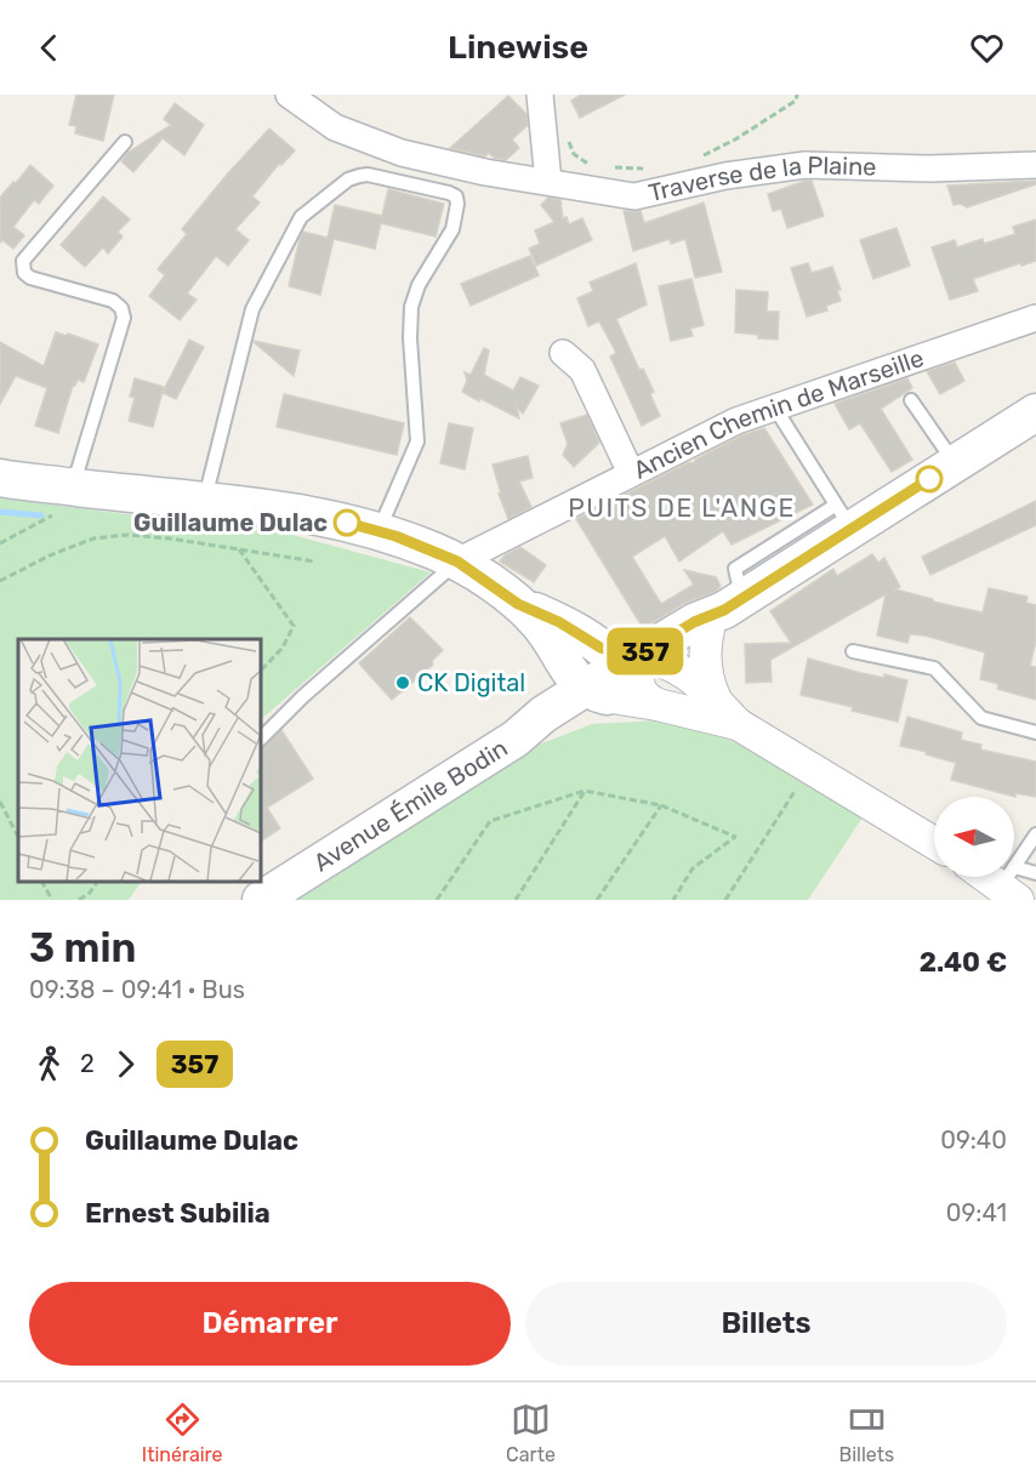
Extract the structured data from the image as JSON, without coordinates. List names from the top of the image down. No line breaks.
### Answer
{"streets":{"main road":["Avenue Émile Bodin"],"street":["Traverse de la Plaine","Ancien Chemin de Marseille"]},"districts":["PUITS DE L'ANGE"],"places":["Guillaume Dulac","CK Digital"],"lines":["bus line 357"],"north":"left","page":{"header":"Linewise","on_map":"357","heading":["3 min","09:38 – 09:41 · Bus","2.40 €"],"legs":["2","357"],"list":[{"name":"Guillaume Dulac","value":"09:40"},{"name":"Ernest Subilia","value":"09:41"}],"buttons":["Démarrer","Billets"],"tabs":["Itinéraire","Carte","Billets"]}}
